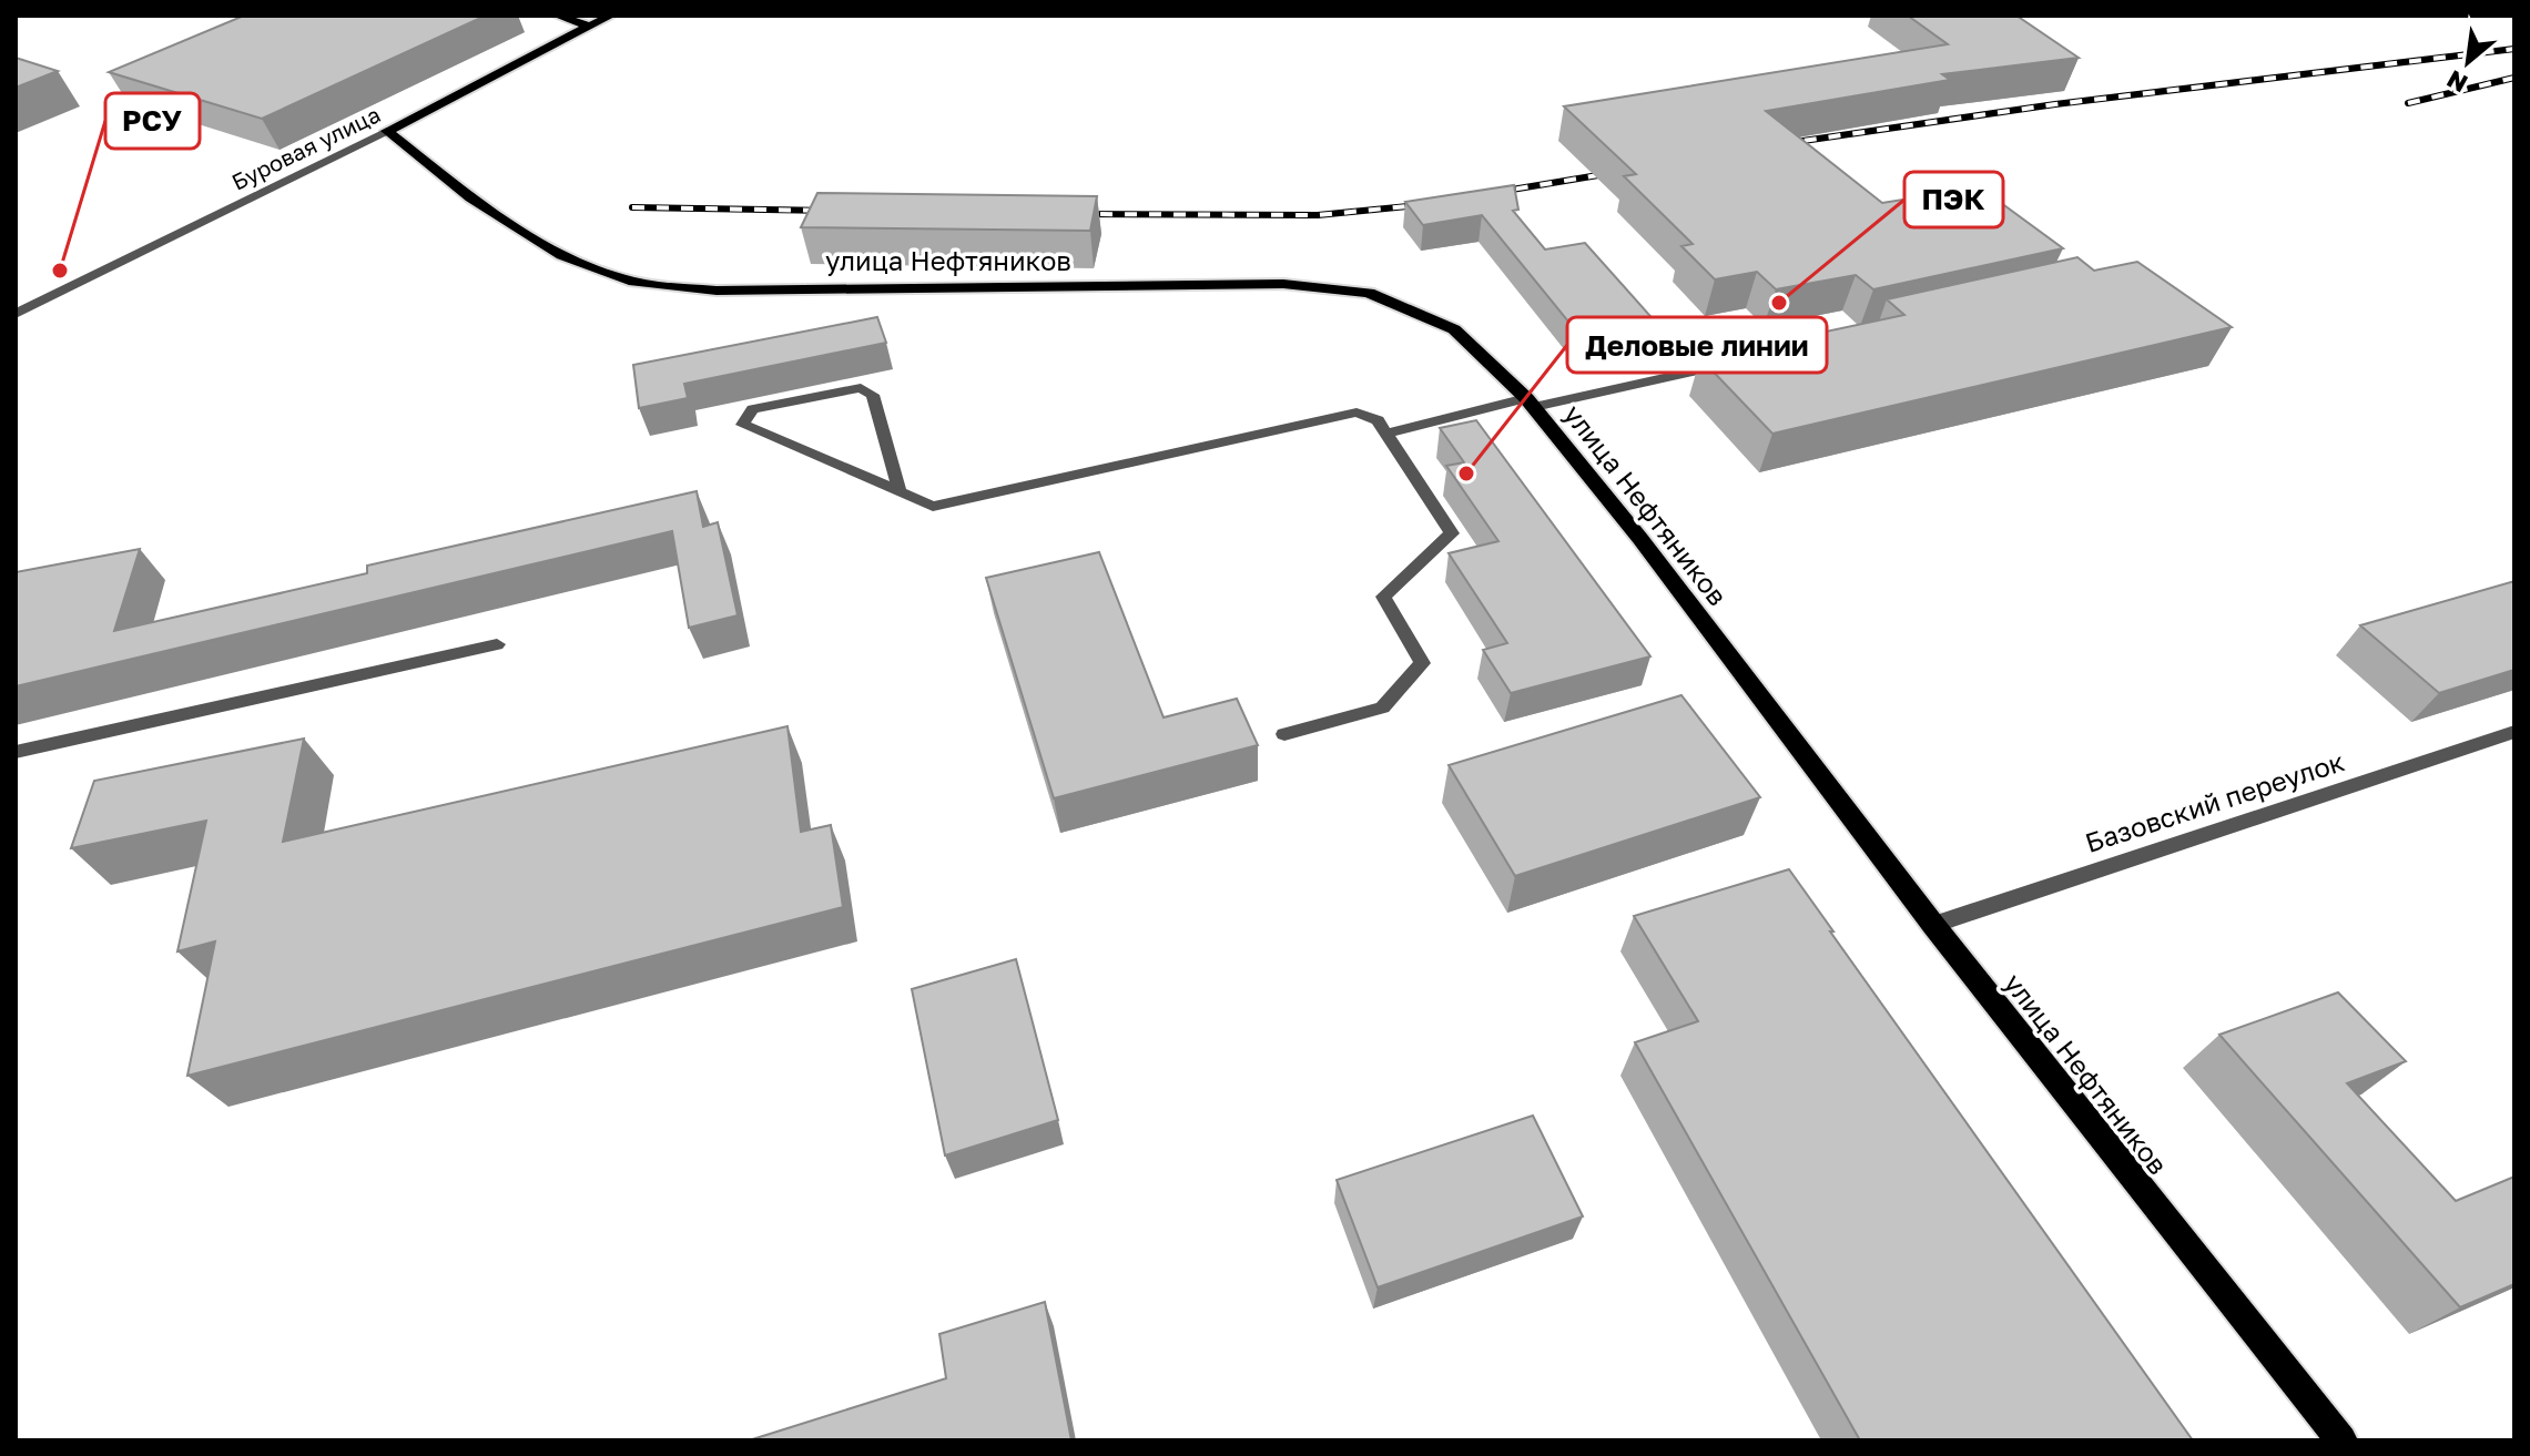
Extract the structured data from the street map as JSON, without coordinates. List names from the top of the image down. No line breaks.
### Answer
{"streets":{"main road":["Буровая улица","улица Нефтяников"],"street":["Базовский переулок"]},"crossings":[["Буровая улица","улица Нефтяников"],["улица Нефтяников","Базовский переулок"]],"places":["РСУ","ПЭК","Деловые линии"],"north":"bottom left"}
